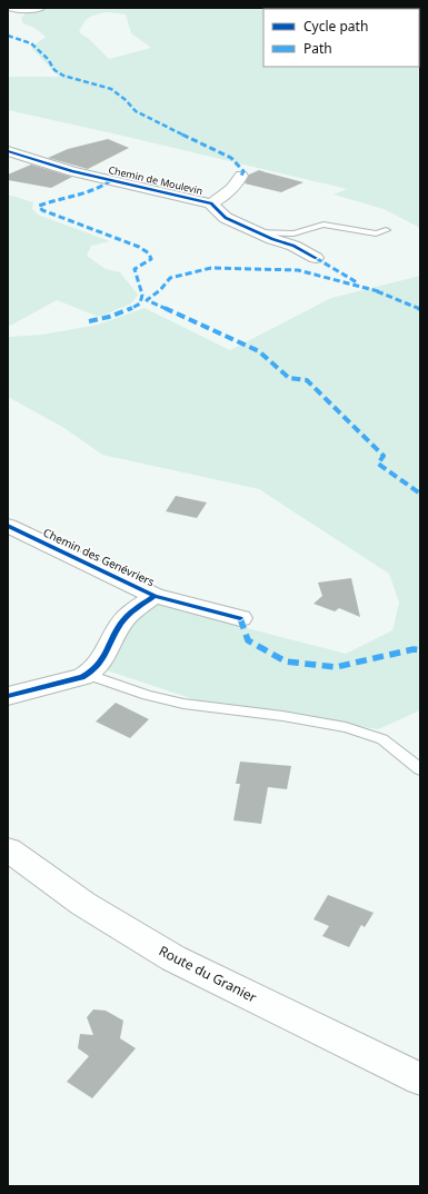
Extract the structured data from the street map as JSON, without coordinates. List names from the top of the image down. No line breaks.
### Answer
{"streets":{"main road":["Route du Granier"],"street":["Chemin de Moulevin","Chemin des Genévriers"]},"legend":["Cycle path","Path"]}
